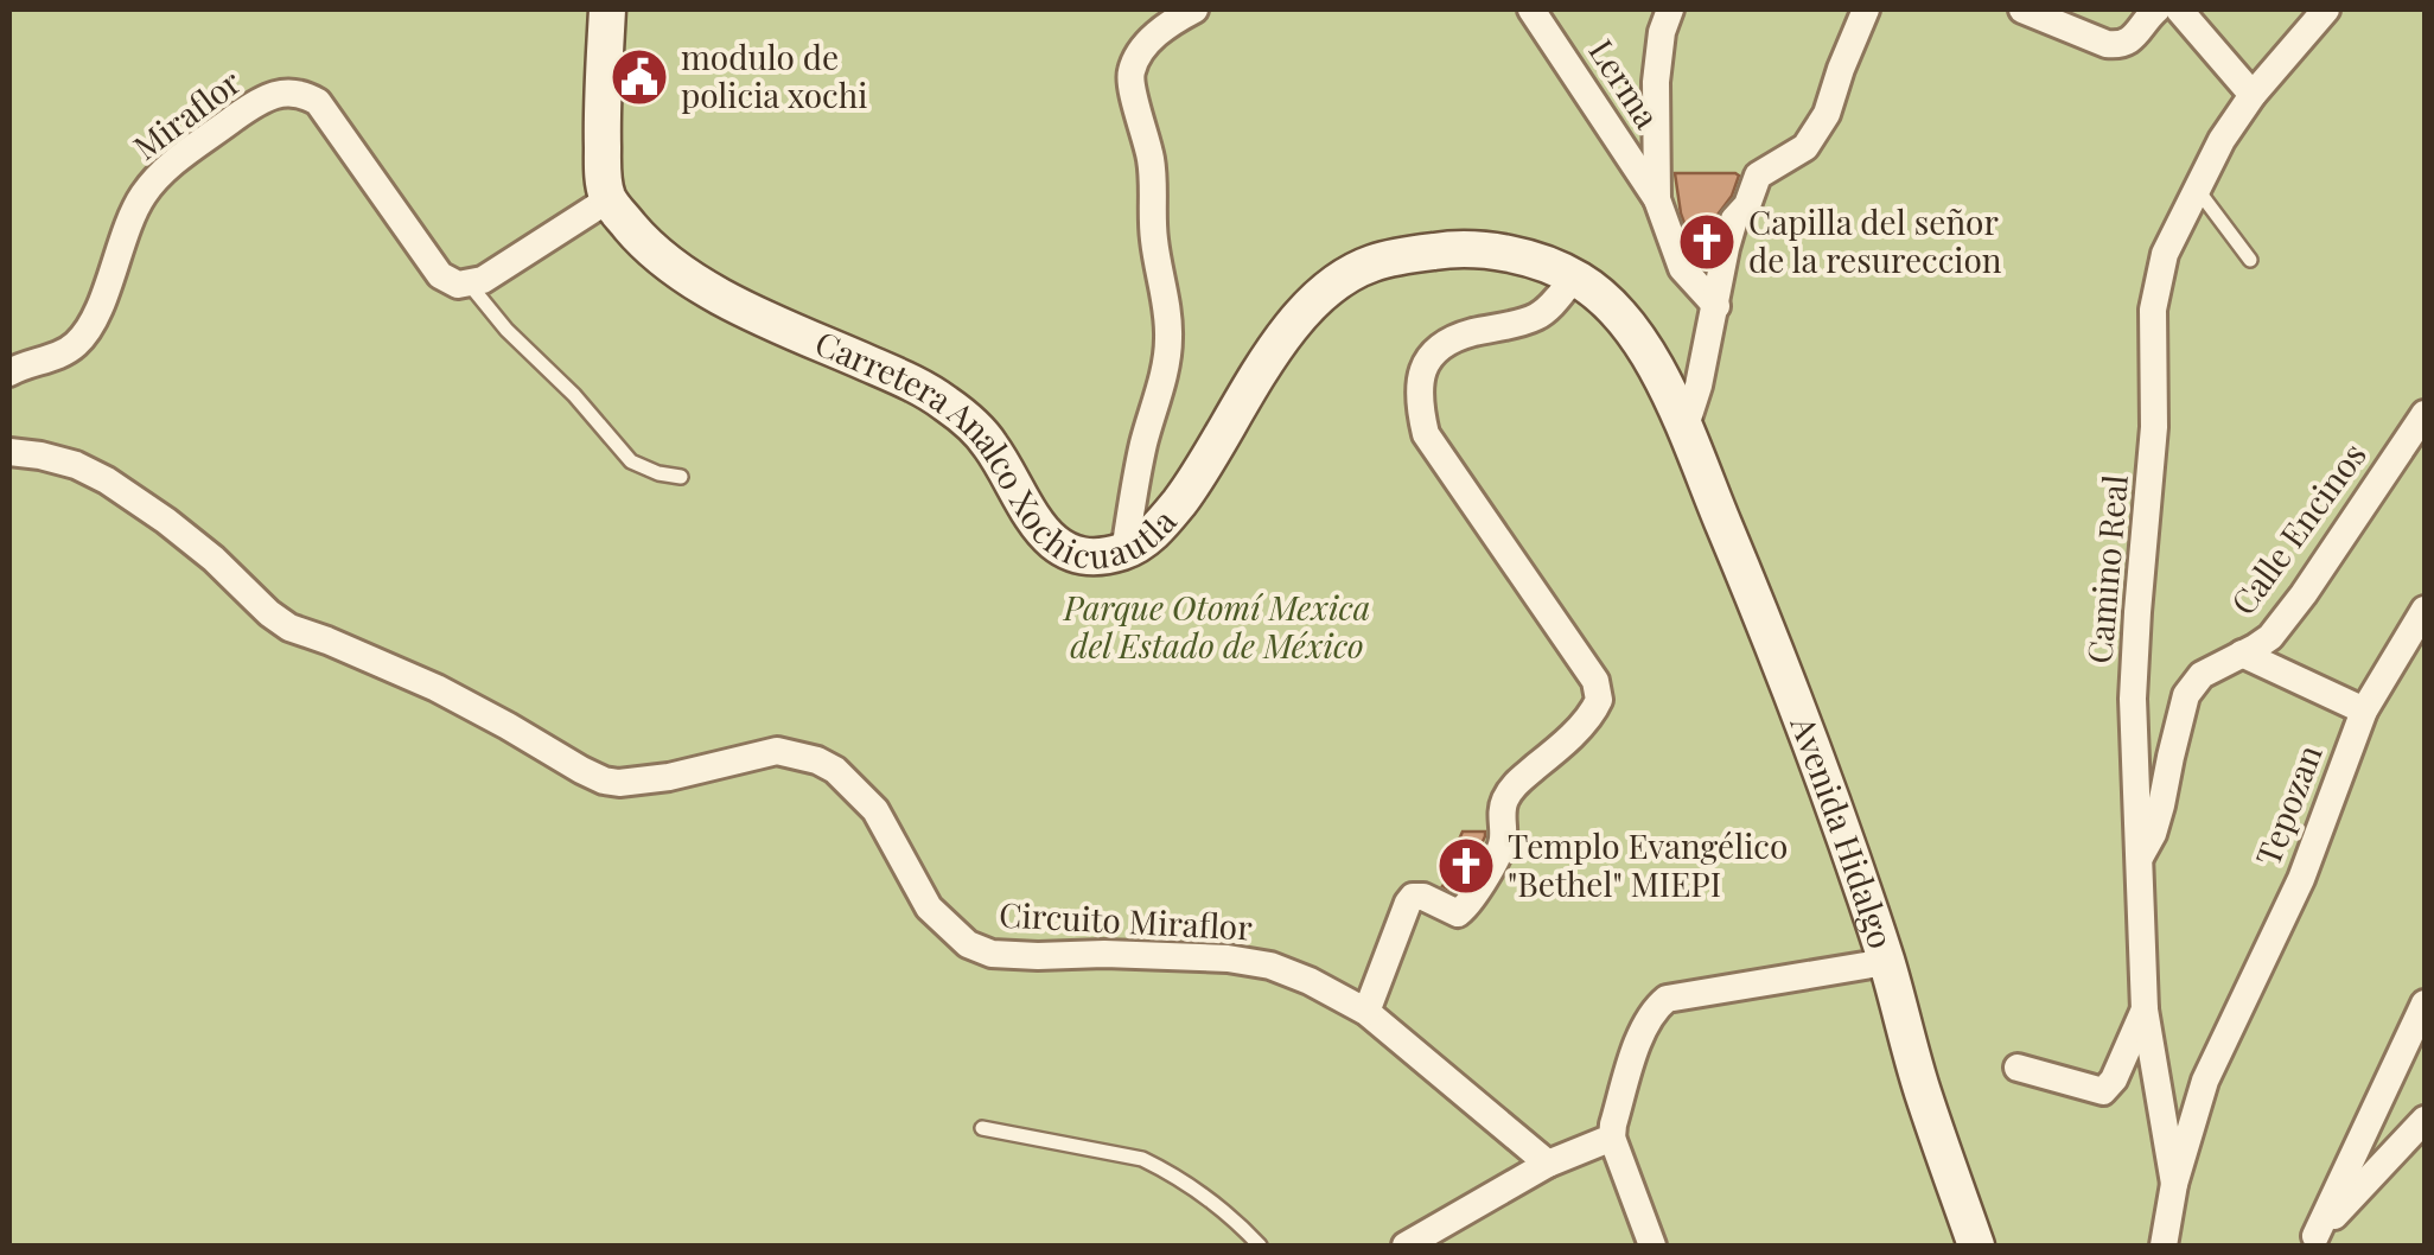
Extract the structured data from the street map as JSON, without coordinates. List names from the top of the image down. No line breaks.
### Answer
{"streets":{"main road":["Carretera Analco Xochicuautla","Avenida Hidalgo"],"street":["Lerma","Miraflor","Calle Encinos","Camino Real","Tepozan","Circuito Miraflor"]},"crossings":[["Carretera Analco Xochicuautla","Avenida Hidalgo"],["Calle Encinos","Camino Real"],["Camino Real","Tepozan"]],"parks":["Parque Otomí Mexica del Estado de México"],"places":{"public building":["modulo de policia xochi"],"church":["Capilla del señor de la resureccion","Templo Evangélico \"Bethel\" MIEPI"]}}
